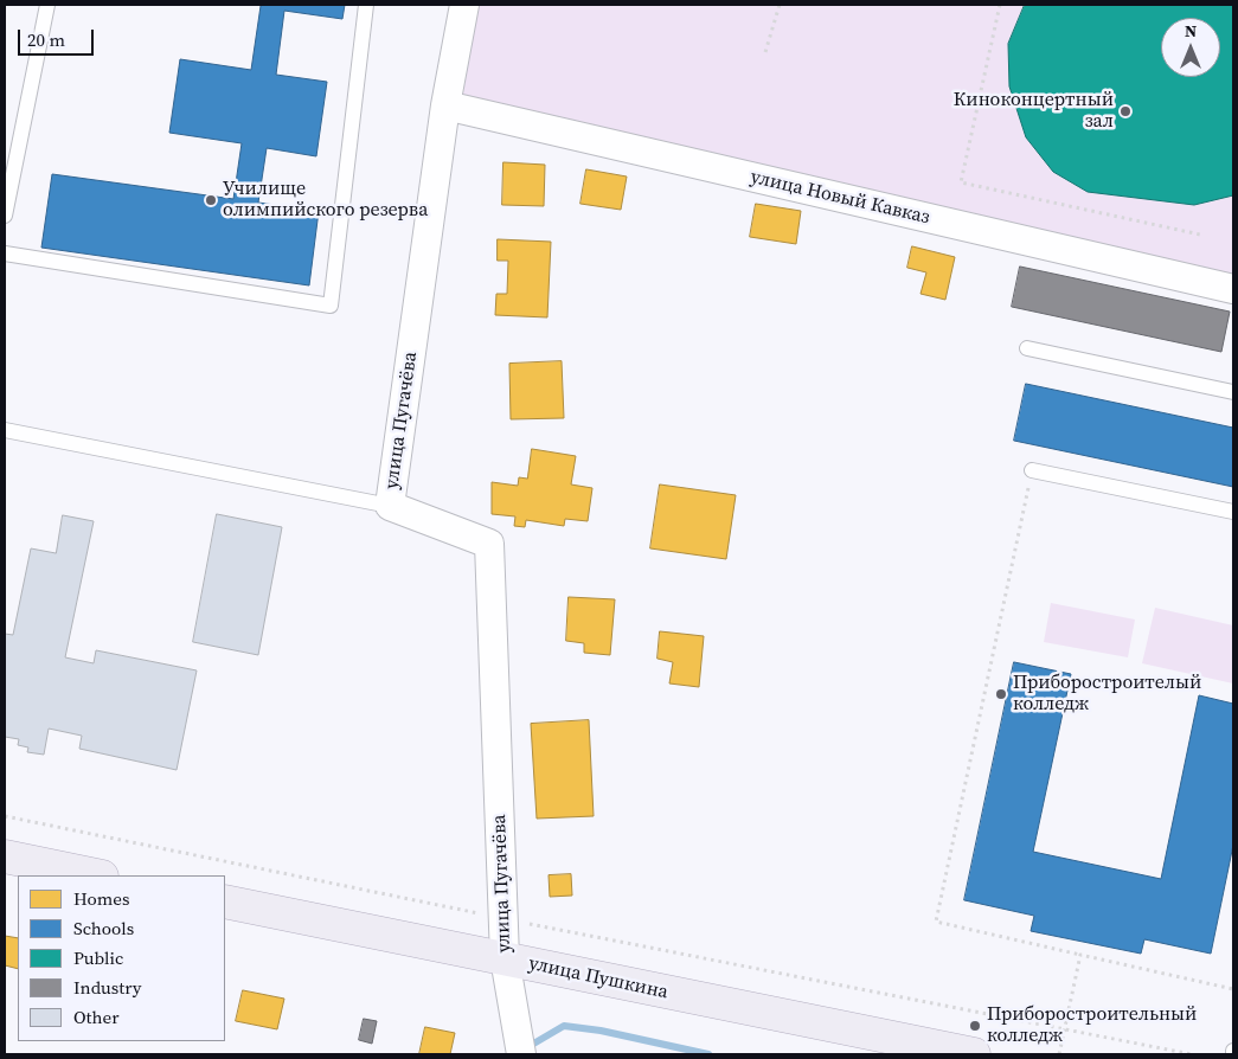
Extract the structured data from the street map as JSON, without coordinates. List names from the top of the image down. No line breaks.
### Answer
{"streets":{"main road":["улица Пушкина"],"street":["улица Новый Кавказ","улица Пугачёва"]},"crossings":[["улица Новый Кавказ","улица Пугачёва"],["улица Пугачёва","улица Пушкина"]],"places":["Киноконцертный зал","Училище олимпийского резерва","Приборостроителый колледж","Приборостроительный колледж"],"legend":["Homes","Schools","Public","Industry","Other"],"scale_bar":"20 m","north":"top"}
